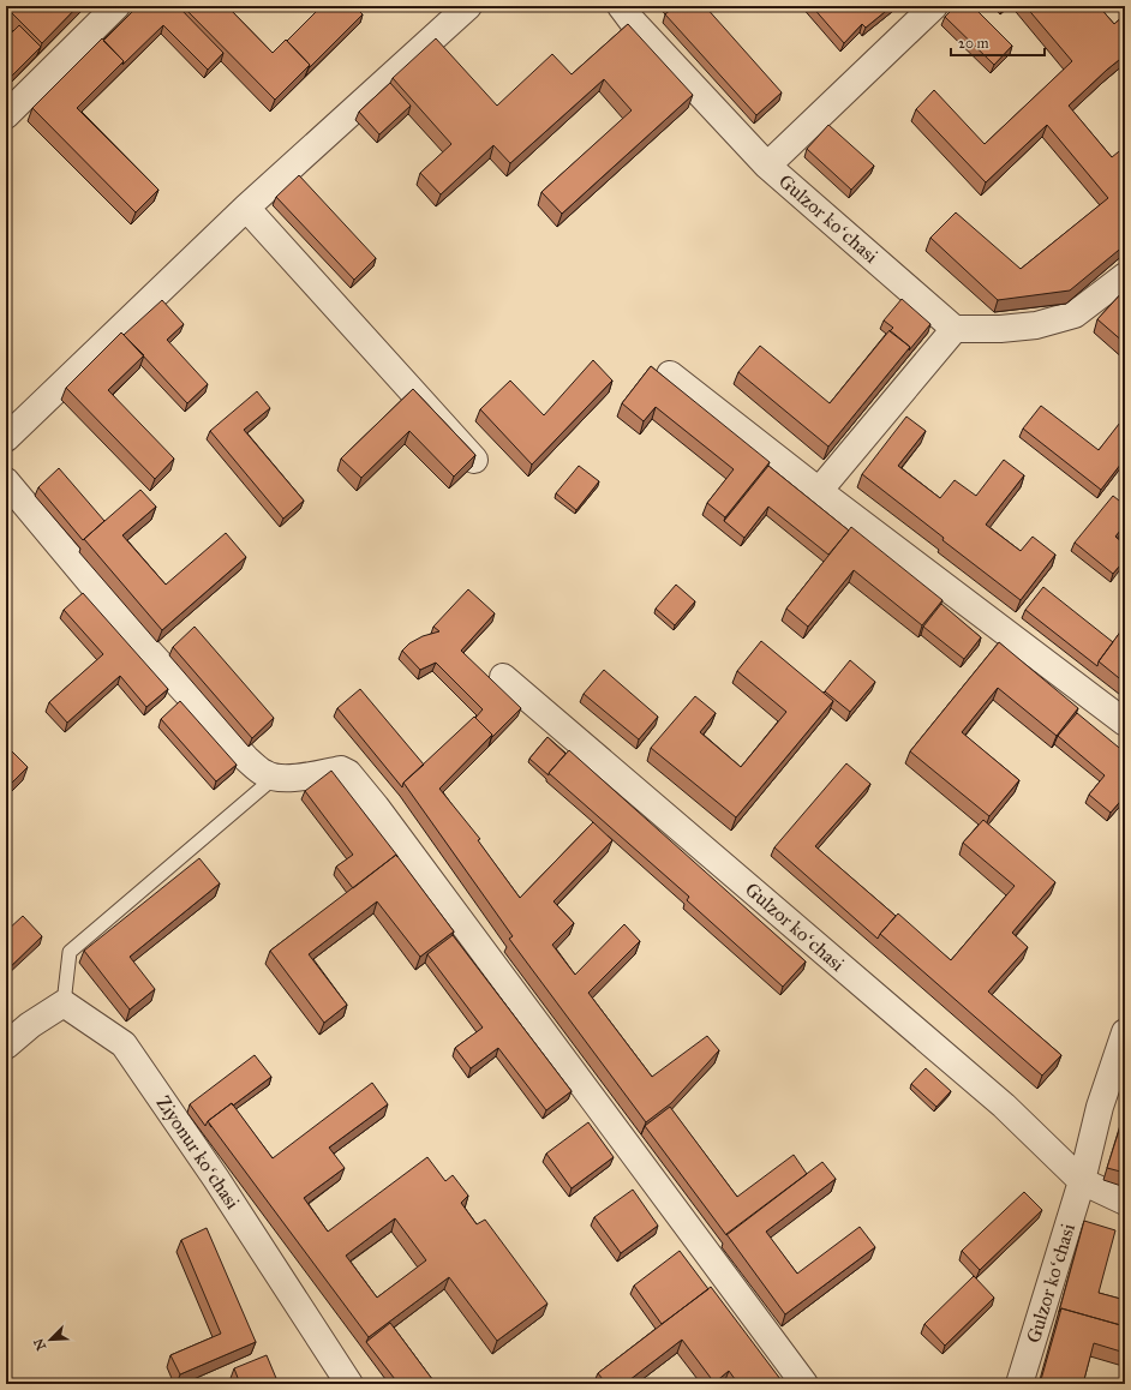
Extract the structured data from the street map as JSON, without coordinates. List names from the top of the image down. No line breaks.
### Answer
{"streets":{"street":["Gulzor koʻchasi","Ziyonur koʻchasi"]},"scale_bar":"20 m","north":"bottom left"}
